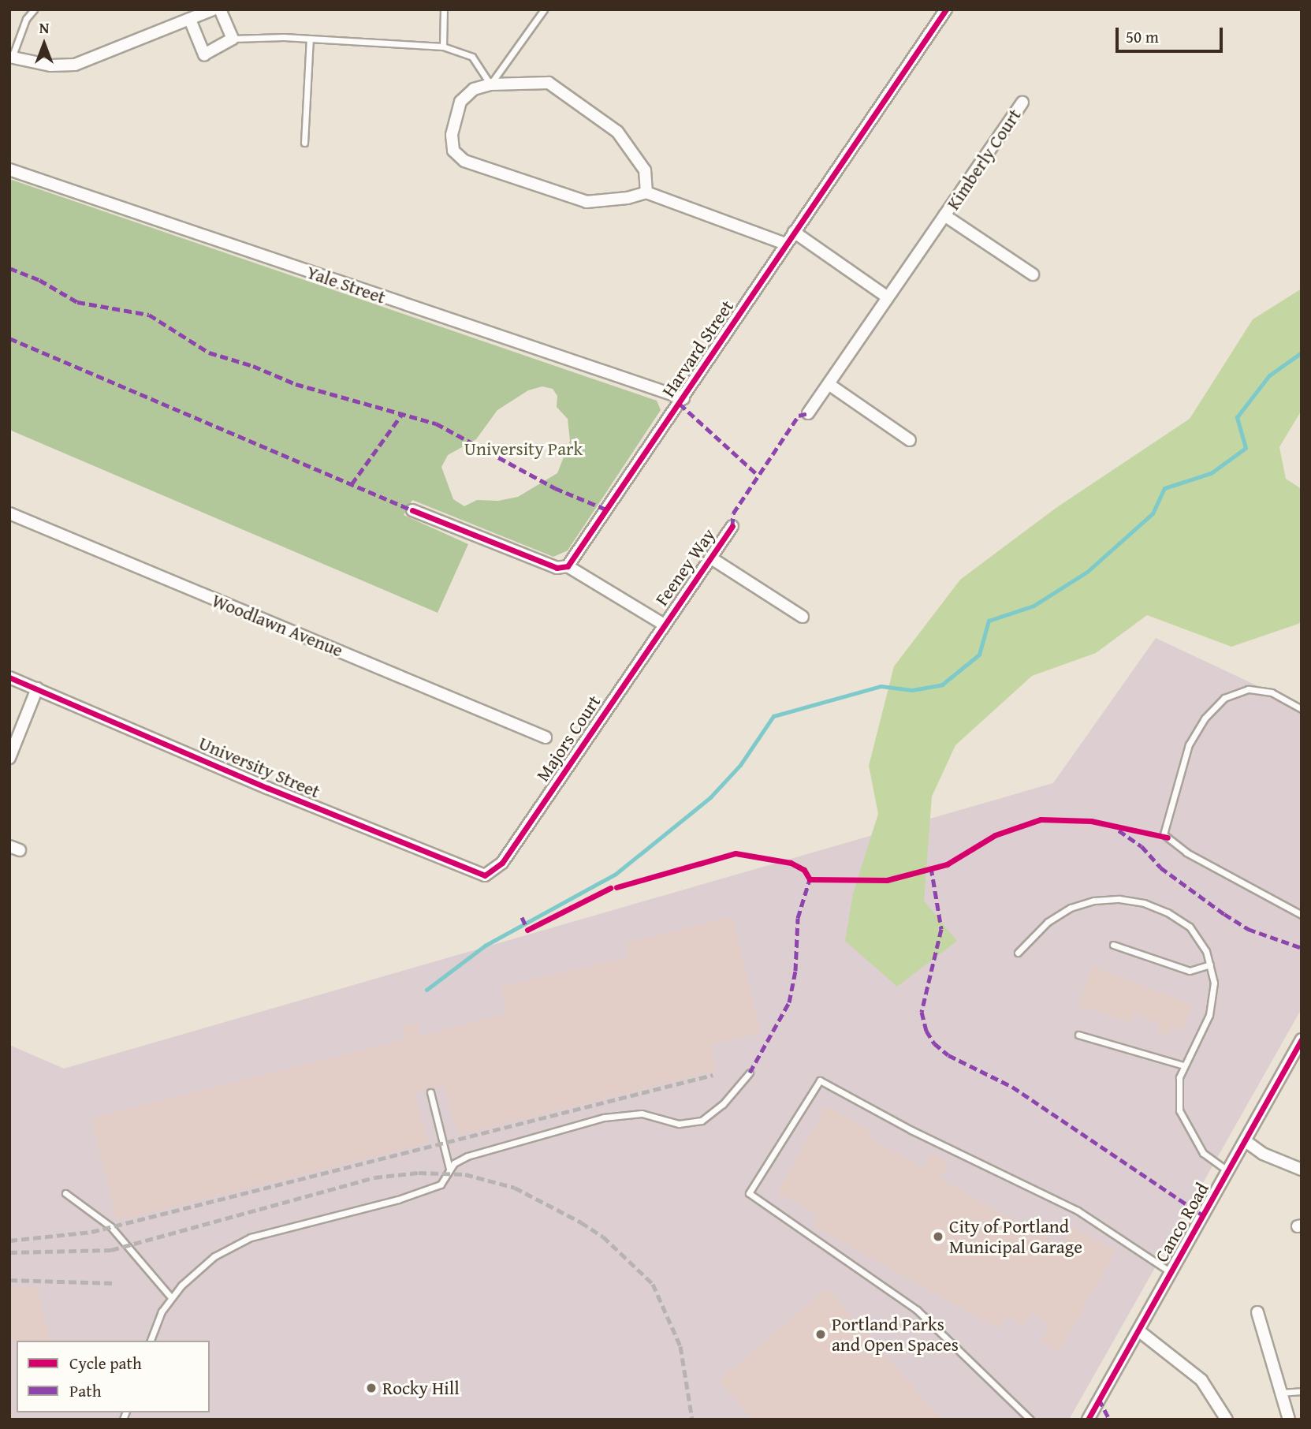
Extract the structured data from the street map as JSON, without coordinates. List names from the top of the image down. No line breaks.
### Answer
{"streets":{"street":["Kimberly Court","Yale Street","Harvard Street","Feeney Way","Woodlawn Avenue","Majors Court","University Street","Canco Road"]},"crossings":[["Yale Street","Harvard Street"],["Harvard Street","Feeney Way"],["Feeney Way","Majors Court"],["Majors Court","University Street"]],"parks":["University Park"],"places":["City of Portland Municipal Garage","Portland Parks and Open Spaces","Rocky Hill"],"legend":["Cycle path","Path"],"scale_bar":"50 m","north":"top"}
